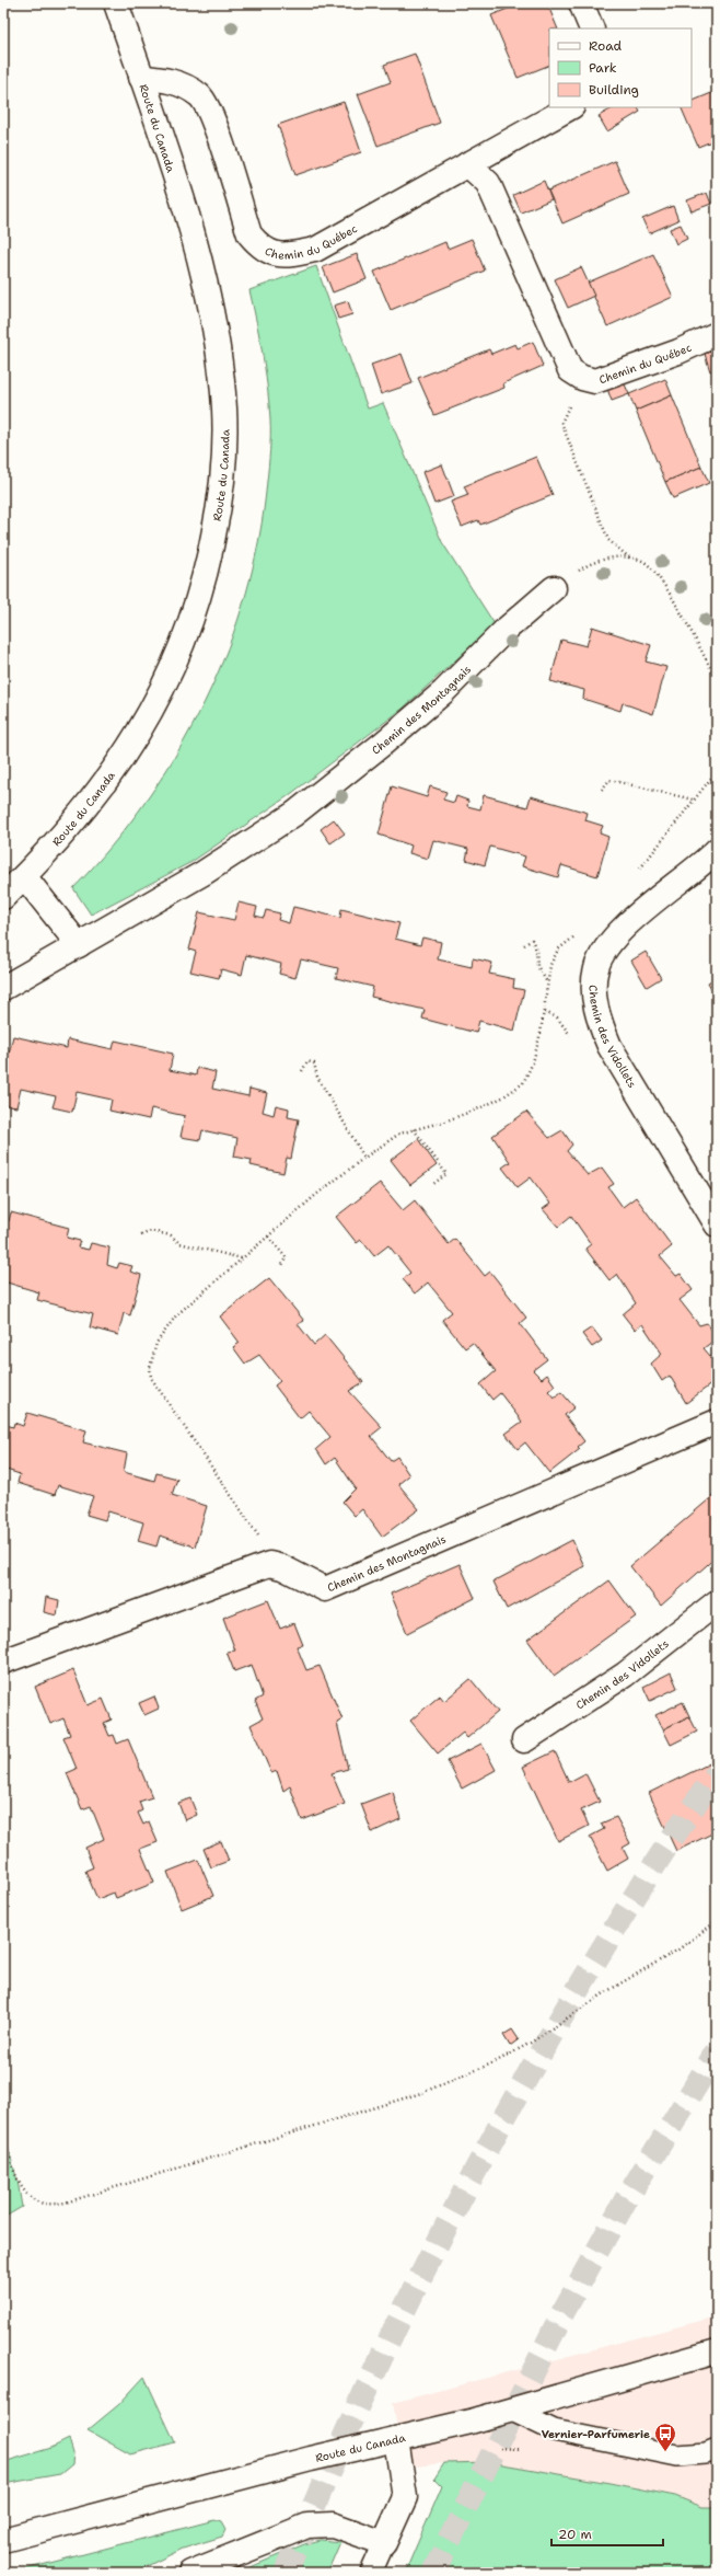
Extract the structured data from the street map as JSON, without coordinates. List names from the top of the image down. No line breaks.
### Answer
{"streets":{"street":["Route du Canada","Chemin du Québec","Chemin des Montagnais","Chemin des Vidollets"]},"crossings":[["Route du Canada","Chemin du Québec"]],"places":{"bus stop":["Vernier-Parfumerie"]},"legend":["Road","Park","Building"],"scale_bar":"20 m"}
